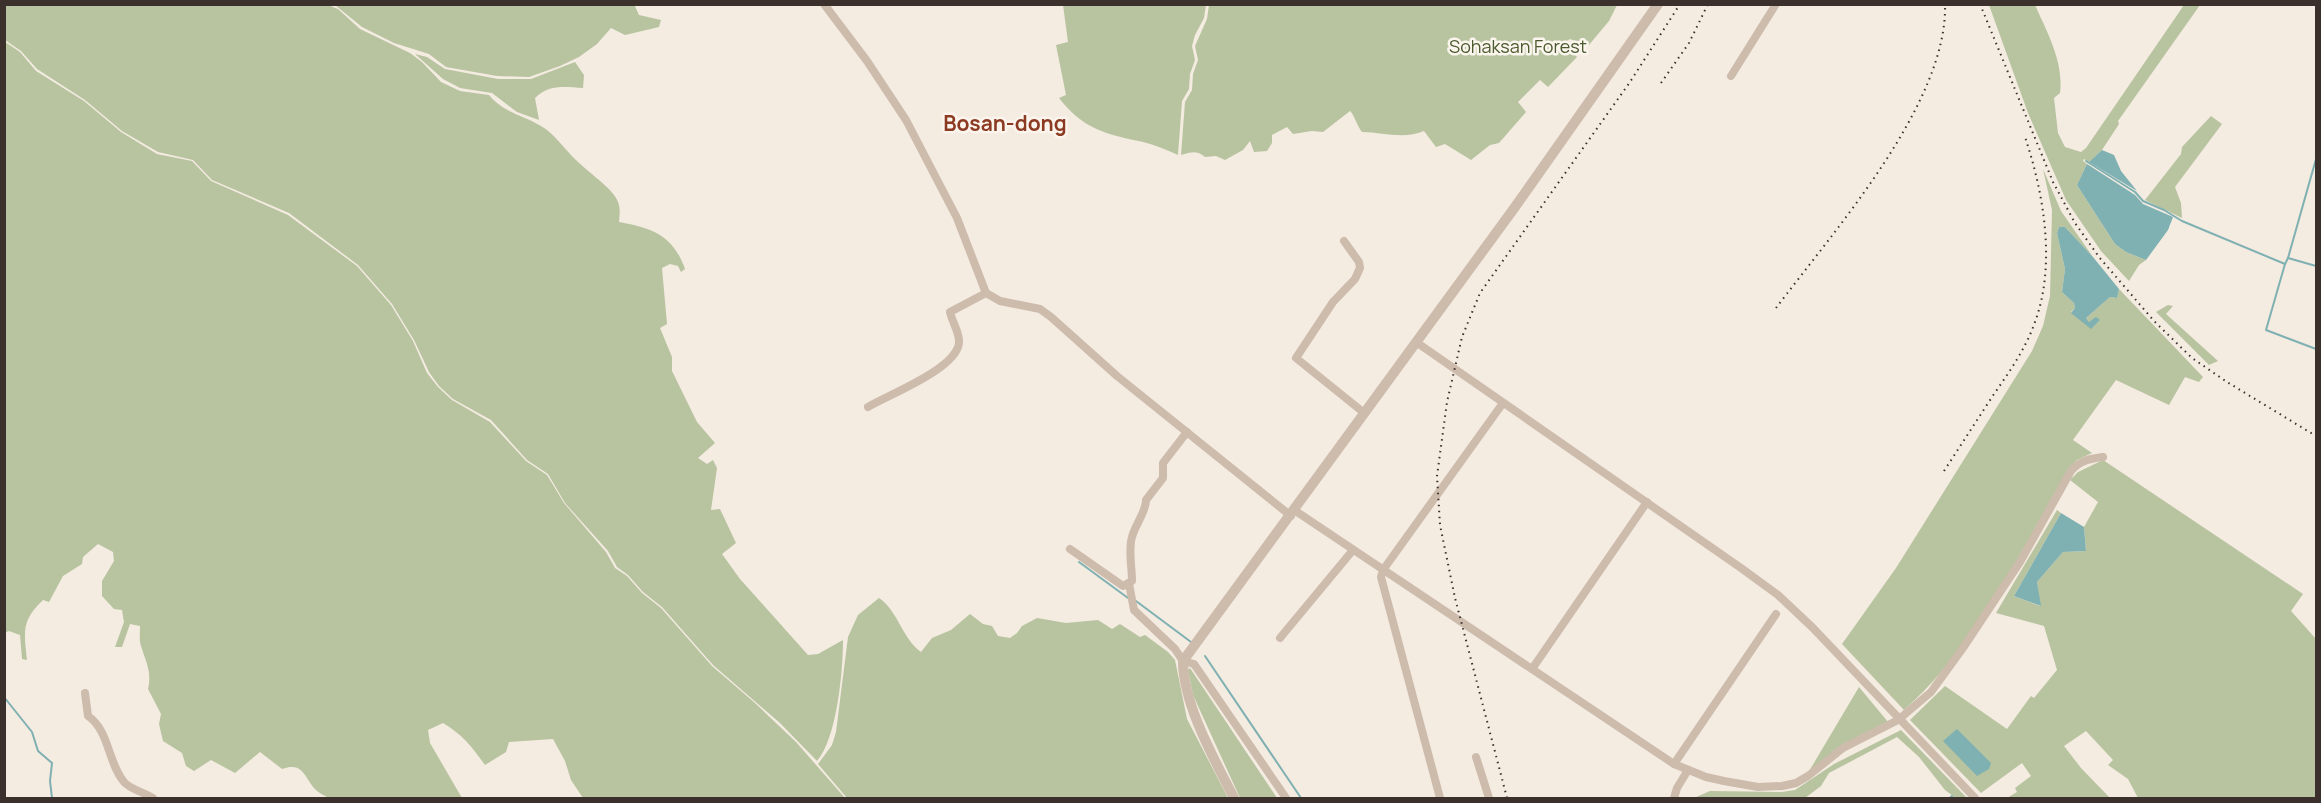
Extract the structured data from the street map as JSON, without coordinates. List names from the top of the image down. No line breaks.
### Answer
{"districts":["Bosan-dong"],"parks":["Sohaksan Forest"]}
